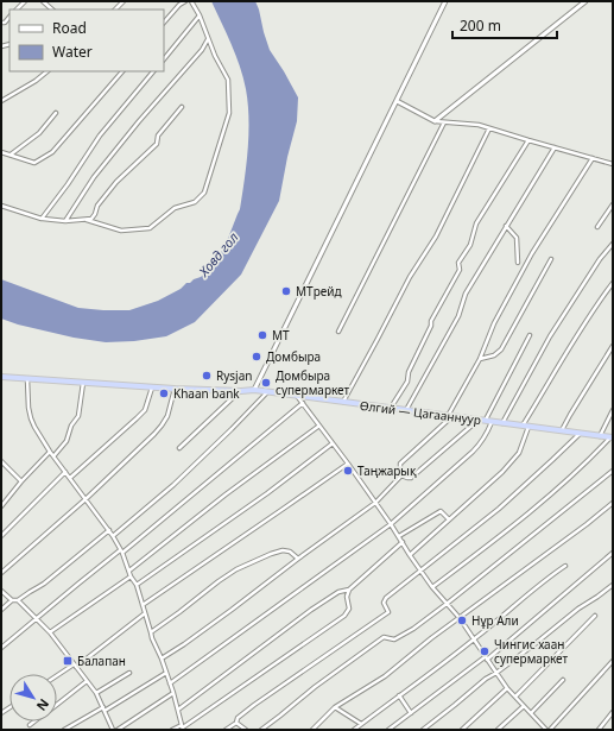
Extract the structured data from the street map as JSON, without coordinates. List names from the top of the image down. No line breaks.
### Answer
{"streets":{"highway":["Өлгий — Цагааннуур"]},"water":["Ховд гол"],"places":{"other":["MTрейд","МТ","Домбыра","Rysjan","Домбыра супермаркет","Khaan bank","Таңжарық","Нұр Али","Чингис хаан супермаркет"],"transit":["Балапан"]},"legend":["Road","Water"],"scale_bar":"200 m","north":"bottom right"}
